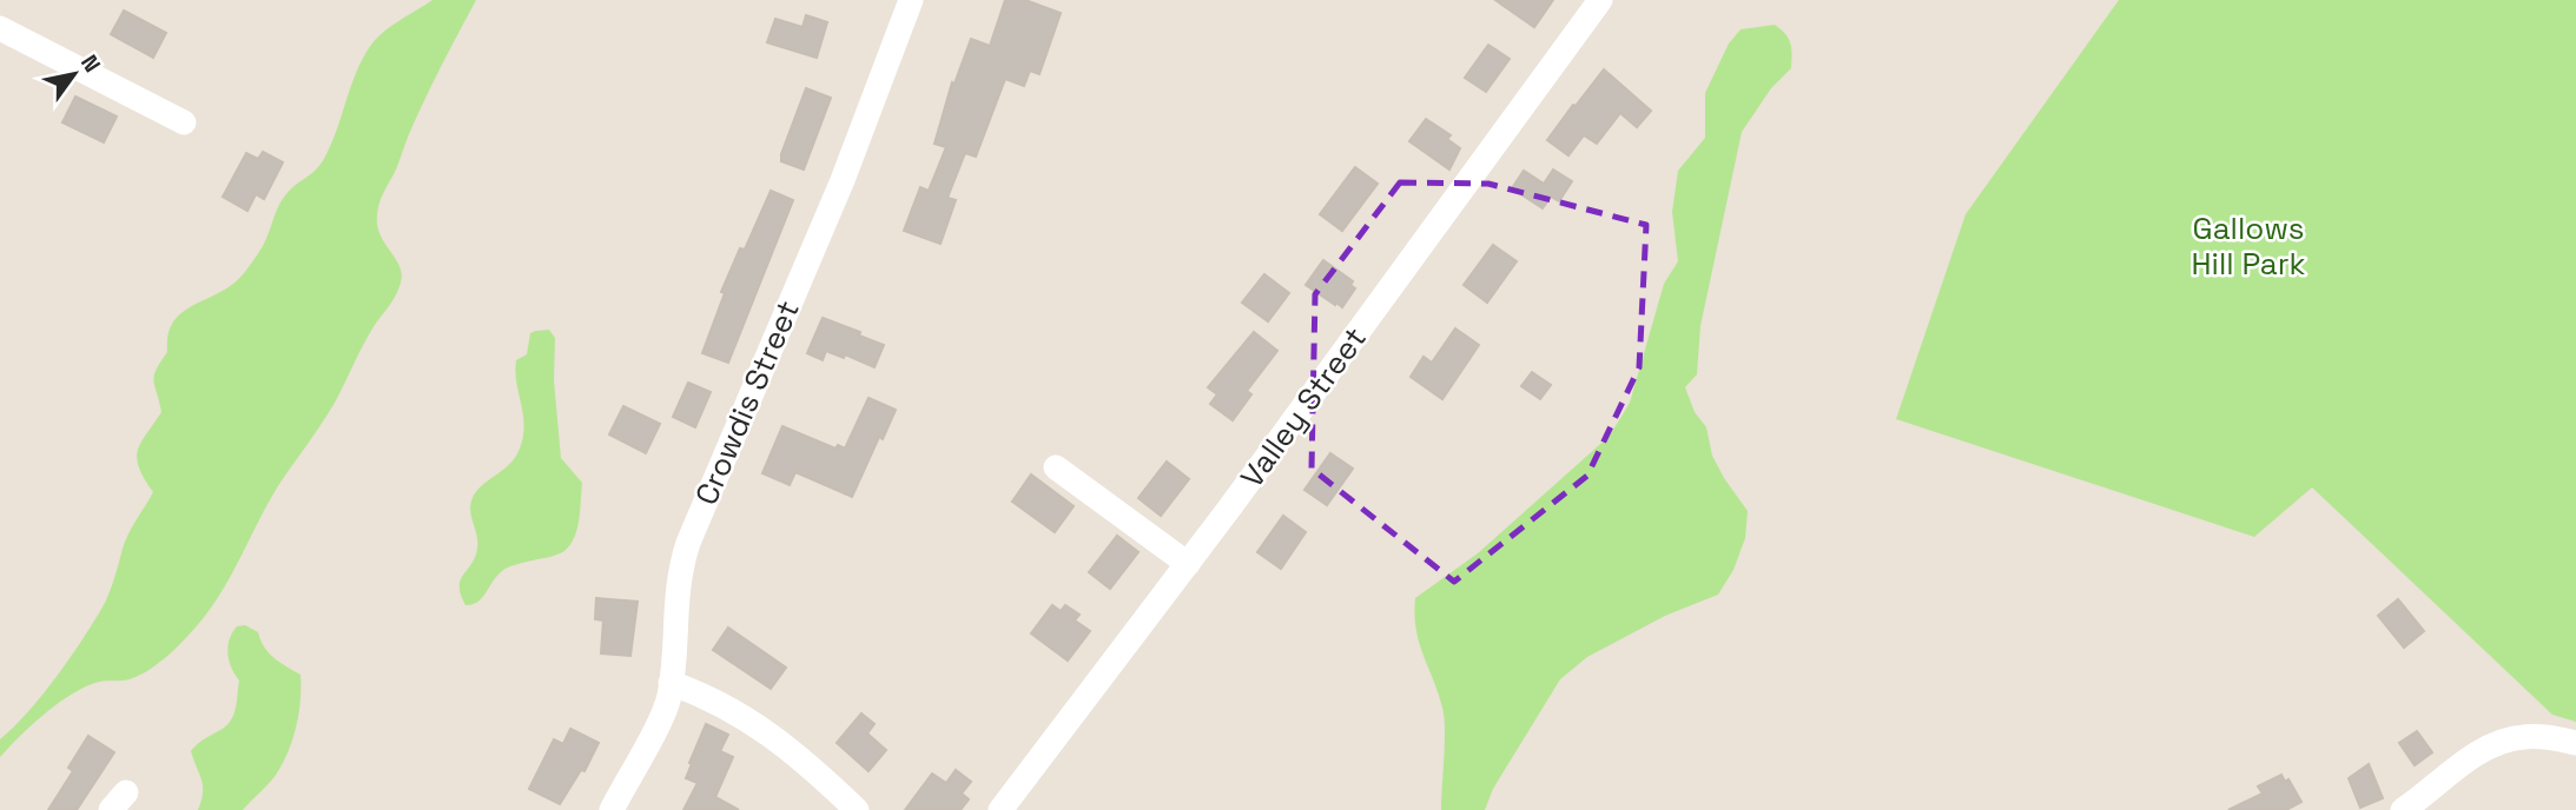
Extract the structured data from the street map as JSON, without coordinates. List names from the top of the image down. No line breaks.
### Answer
{"streets":{"street":["Crowdis Street","Valley Street"]},"parks":["Gallows Hill Park"],"north":"top right"}
